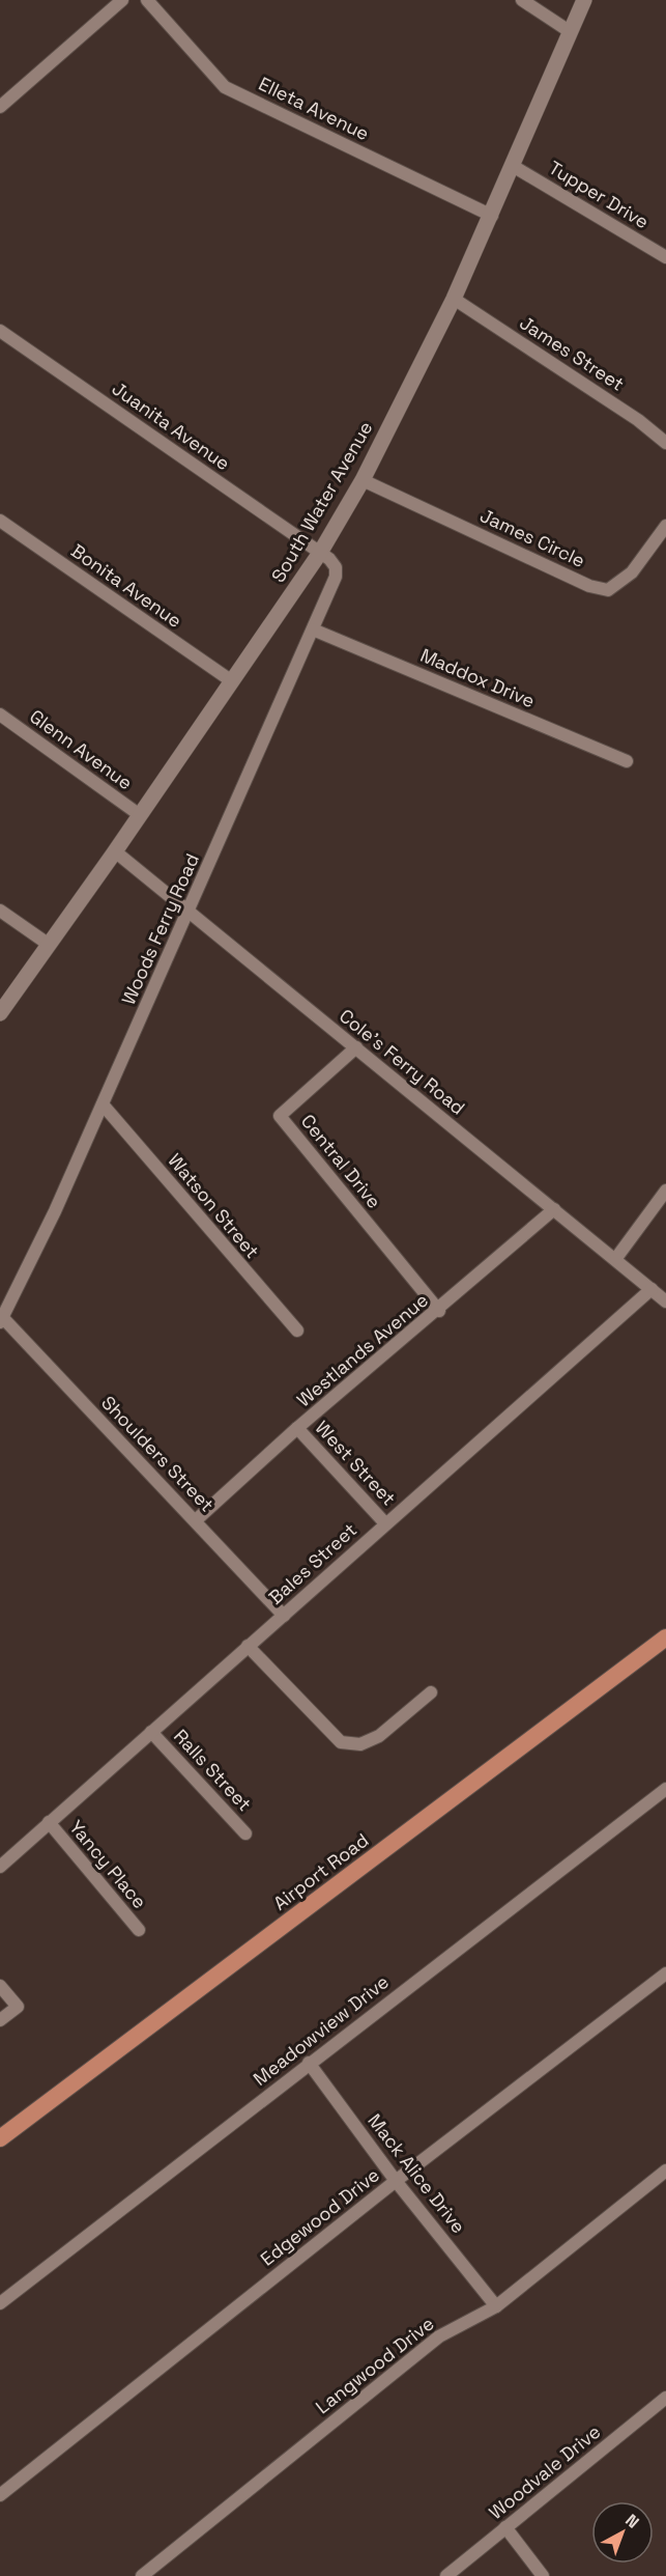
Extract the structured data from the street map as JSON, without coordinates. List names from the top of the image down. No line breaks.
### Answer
{"streets":{"highway":["Airport Road"],"main road":["South Water Avenue"],"street":["Elleta Avenue","Tupper Drive","James Street","Juanita Avenue","James Circle","Bonita Avenue","Maddox Drive","Glenn Avenue","Woods Ferry Road","Cole's Ferry Road","Central Drive","Watson Street","Westlands Avenue","Shoulders Street","West Street","Bales Street","Ralls Street","Yancy Place","Meadowview Drive","Mack Alice Drive","Edgewood Drive","Langwood Drive","Woodvale Drive"]},"crossings":[["Elleta Avenue","South Water Avenue"],["Tupper Drive","South Water Avenue"],["James Street","South Water Avenue"],["Juanita Avenue","South Water Avenue"],["Juanita Avenue","Woods Ferry Road"],["South Water Avenue","James Circle"],["South Water Avenue","Bonita Avenue"],["South Water Avenue","Glenn Avenue"],["South Water Avenue","Woods Ferry Road"],["South Water Avenue","Cole's Ferry Road"],["Maddox Drive","Woods Ferry Road"],["Woods Ferry Road","Cole's Ferry Road"],["Woods Ferry Road","Watson Street"],["Woods Ferry Road","Shoulders Street"],["Cole's Ferry Road","Central Drive"],["Cole's Ferry Road","Westlands Avenue"],["Cole's Ferry Road","Bales Street"],["Central Drive","Westlands Avenue"],["Westlands Avenue","Shoulders Street"],["Westlands Avenue","West Street"],["Shoulders Street","Bales Street"],["West Street","Bales Street"],["Bales Street","Ralls Street"],["Bales Street","Yancy Place"],["Meadowview Drive","Mack Alice Drive"],["Mack Alice Drive","Edgewood Drive"],["Mack Alice Drive","Langwood Drive"]],"north":"top right"}
